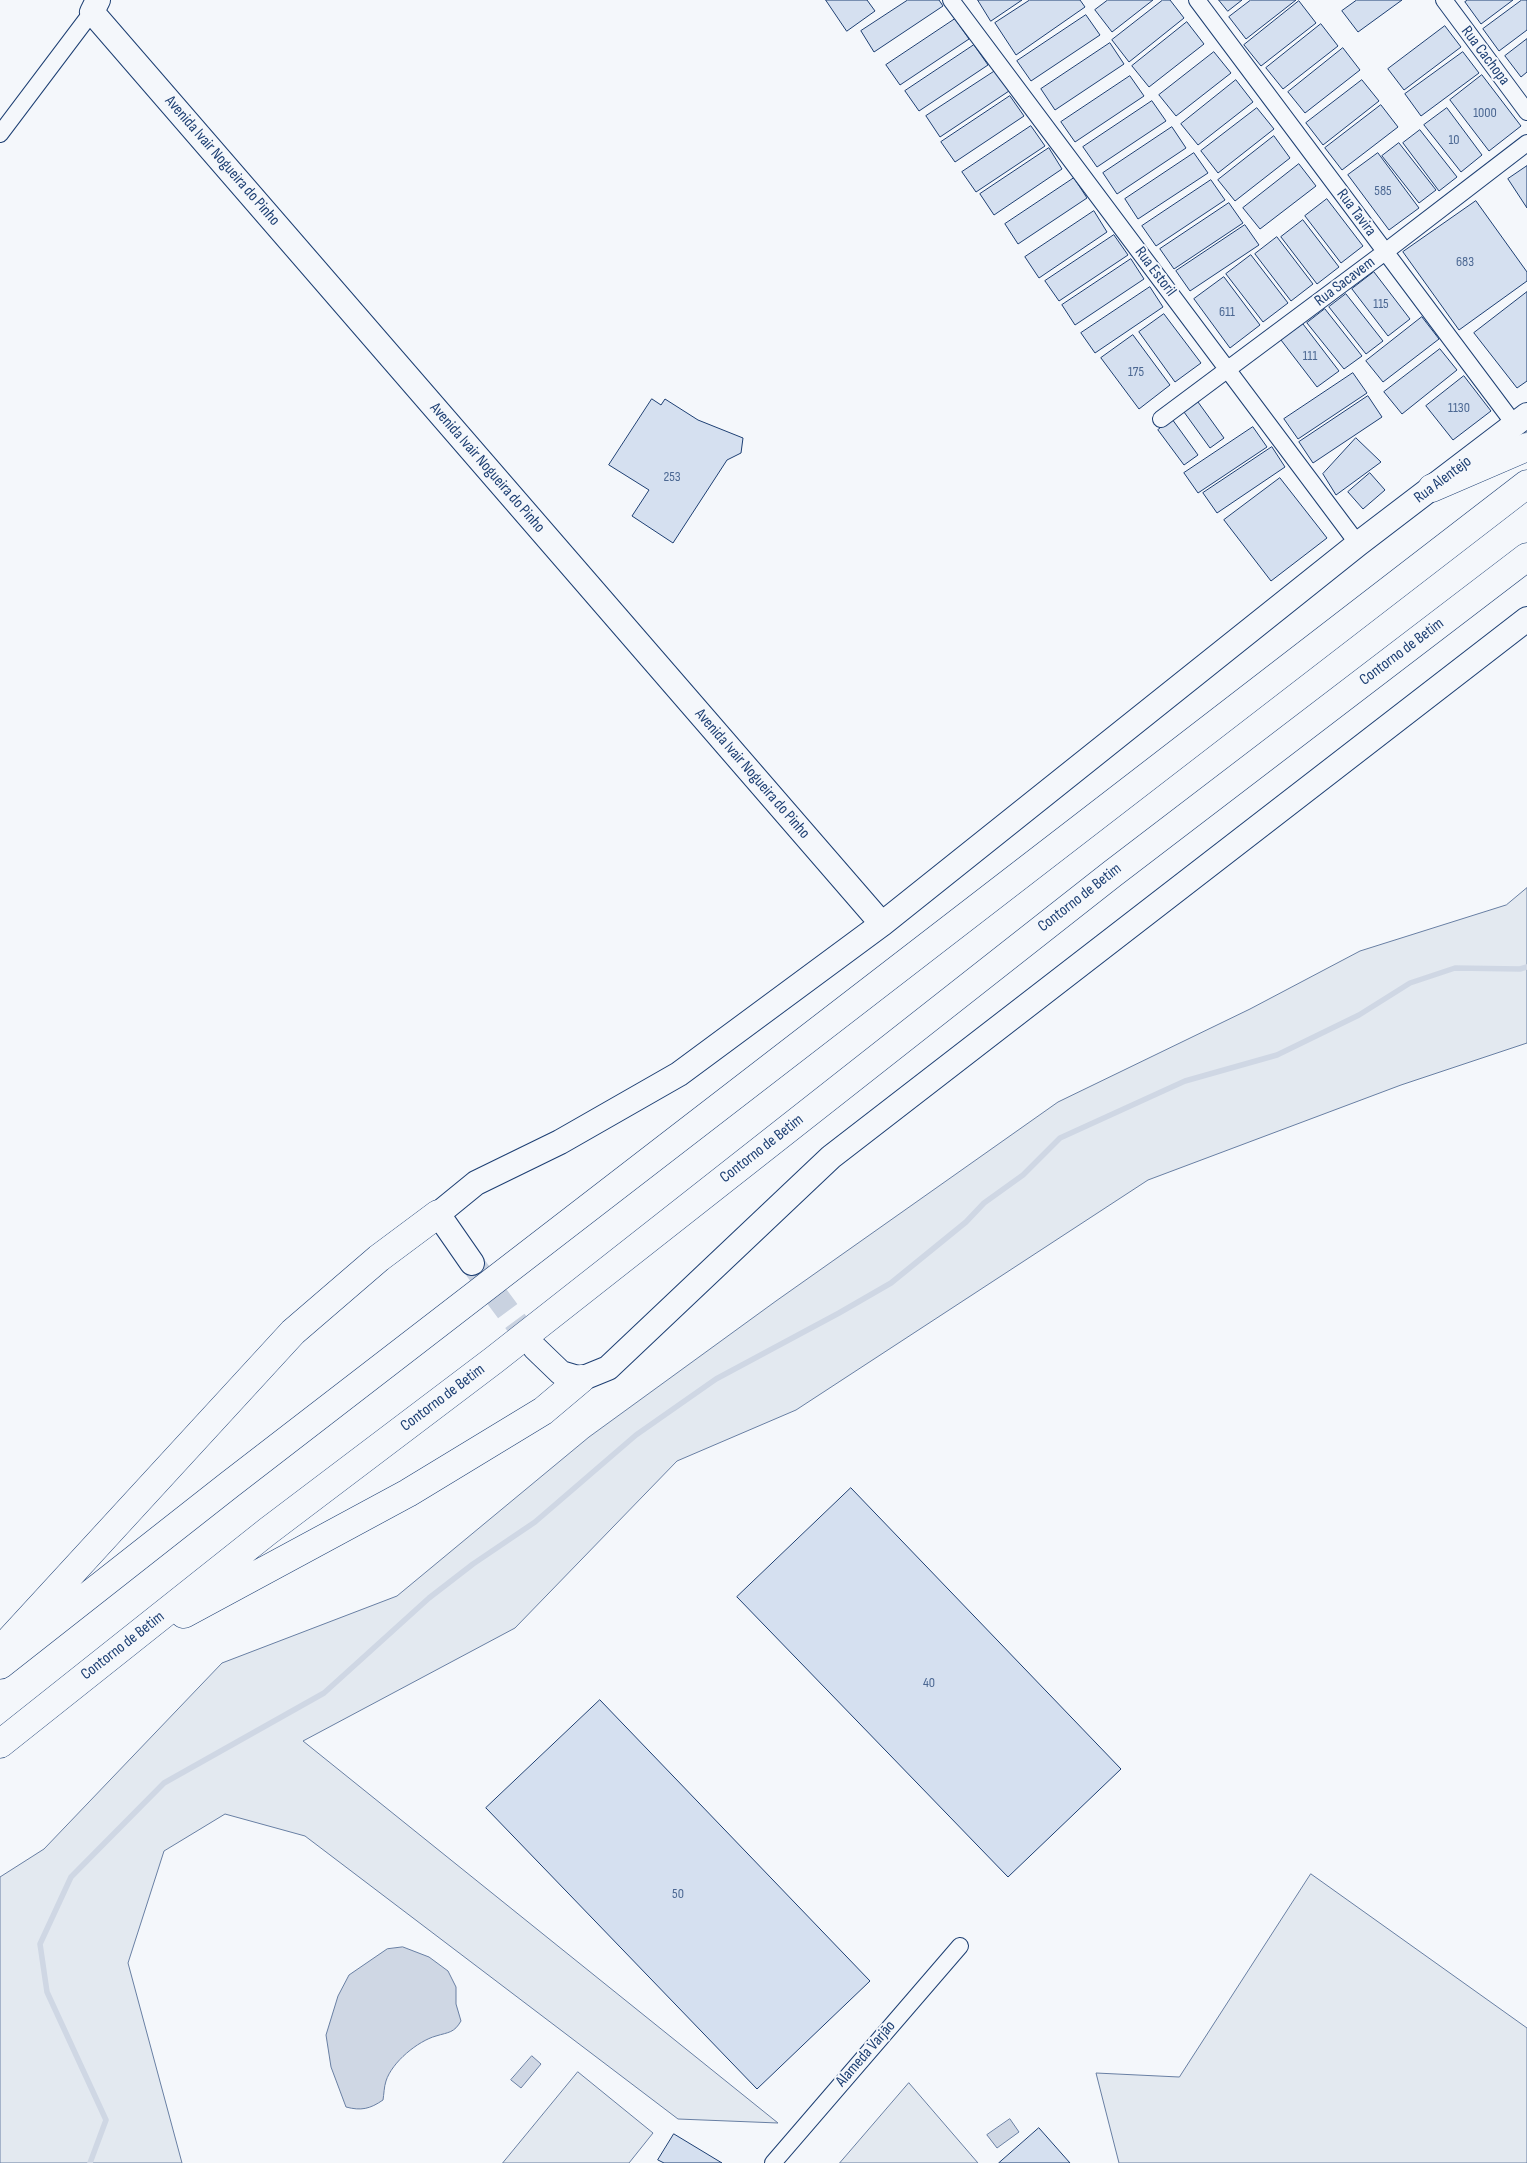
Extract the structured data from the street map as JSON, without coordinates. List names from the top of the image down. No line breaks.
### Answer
{"streets":{"highway":["Contorno de Betim"],"street":["Rua Cachopa","Avenida Ivair Nogueira do Pinho","Rua Tavira","Rua Estoril","Rua Sacavem","Rua Alentejo","Alameda Varjão"]},"crossings":[["Avenida Ivair Nogueira do Pinho","Rua Alentejo"],["Rua Tavira","Rua Sacavem"],["Rua Estoril","Rua Sacavem"],["Rua Estoril","Rua Alentejo"]],"house_numbers":["1000","10","585","683","115","611","111","175","1130","253","40","50"]}
